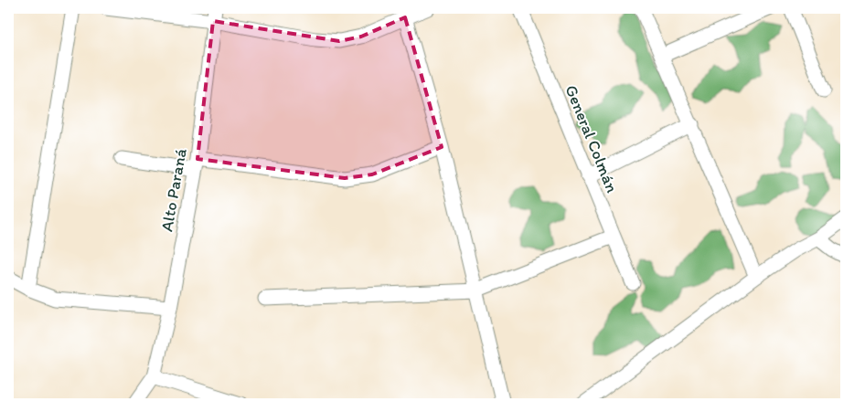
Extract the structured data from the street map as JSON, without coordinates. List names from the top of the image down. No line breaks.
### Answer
{"streets":{"street":["General Colmán","Alto Paraná"]}}
